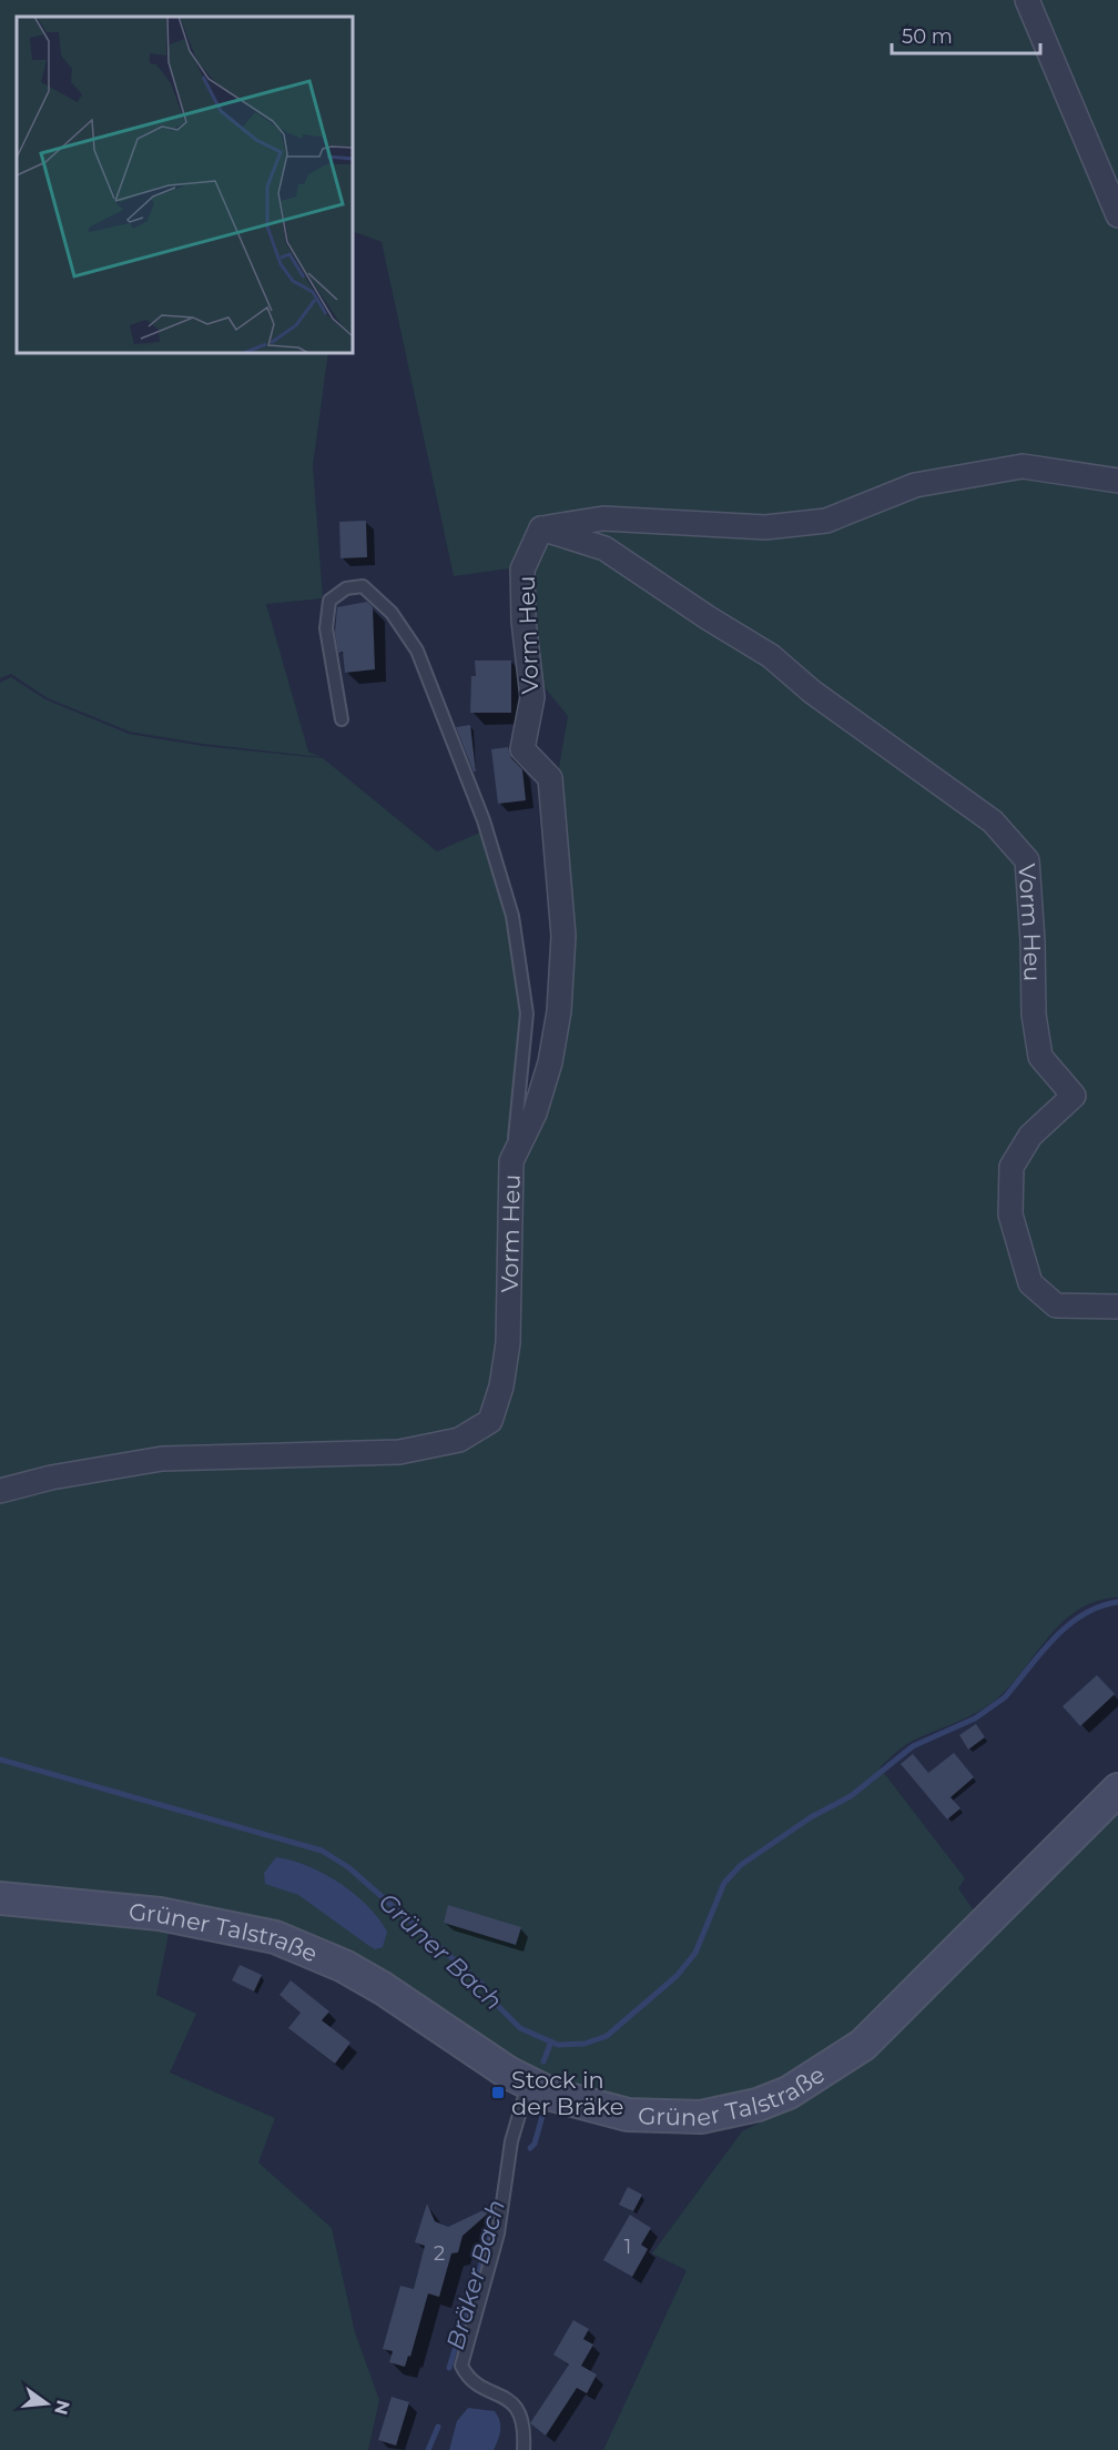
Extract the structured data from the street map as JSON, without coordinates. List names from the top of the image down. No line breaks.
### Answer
{"streets":{"main road":["Grüner Talstraße"],"street":["Vorm Heu"]},"water":["Grüner Bach","Bräker Bach"],"places":{"transit":["Stock in der Bräke"]},"house_numbers":["1","2"],"scale_bar":"50 m","north":"right"}
